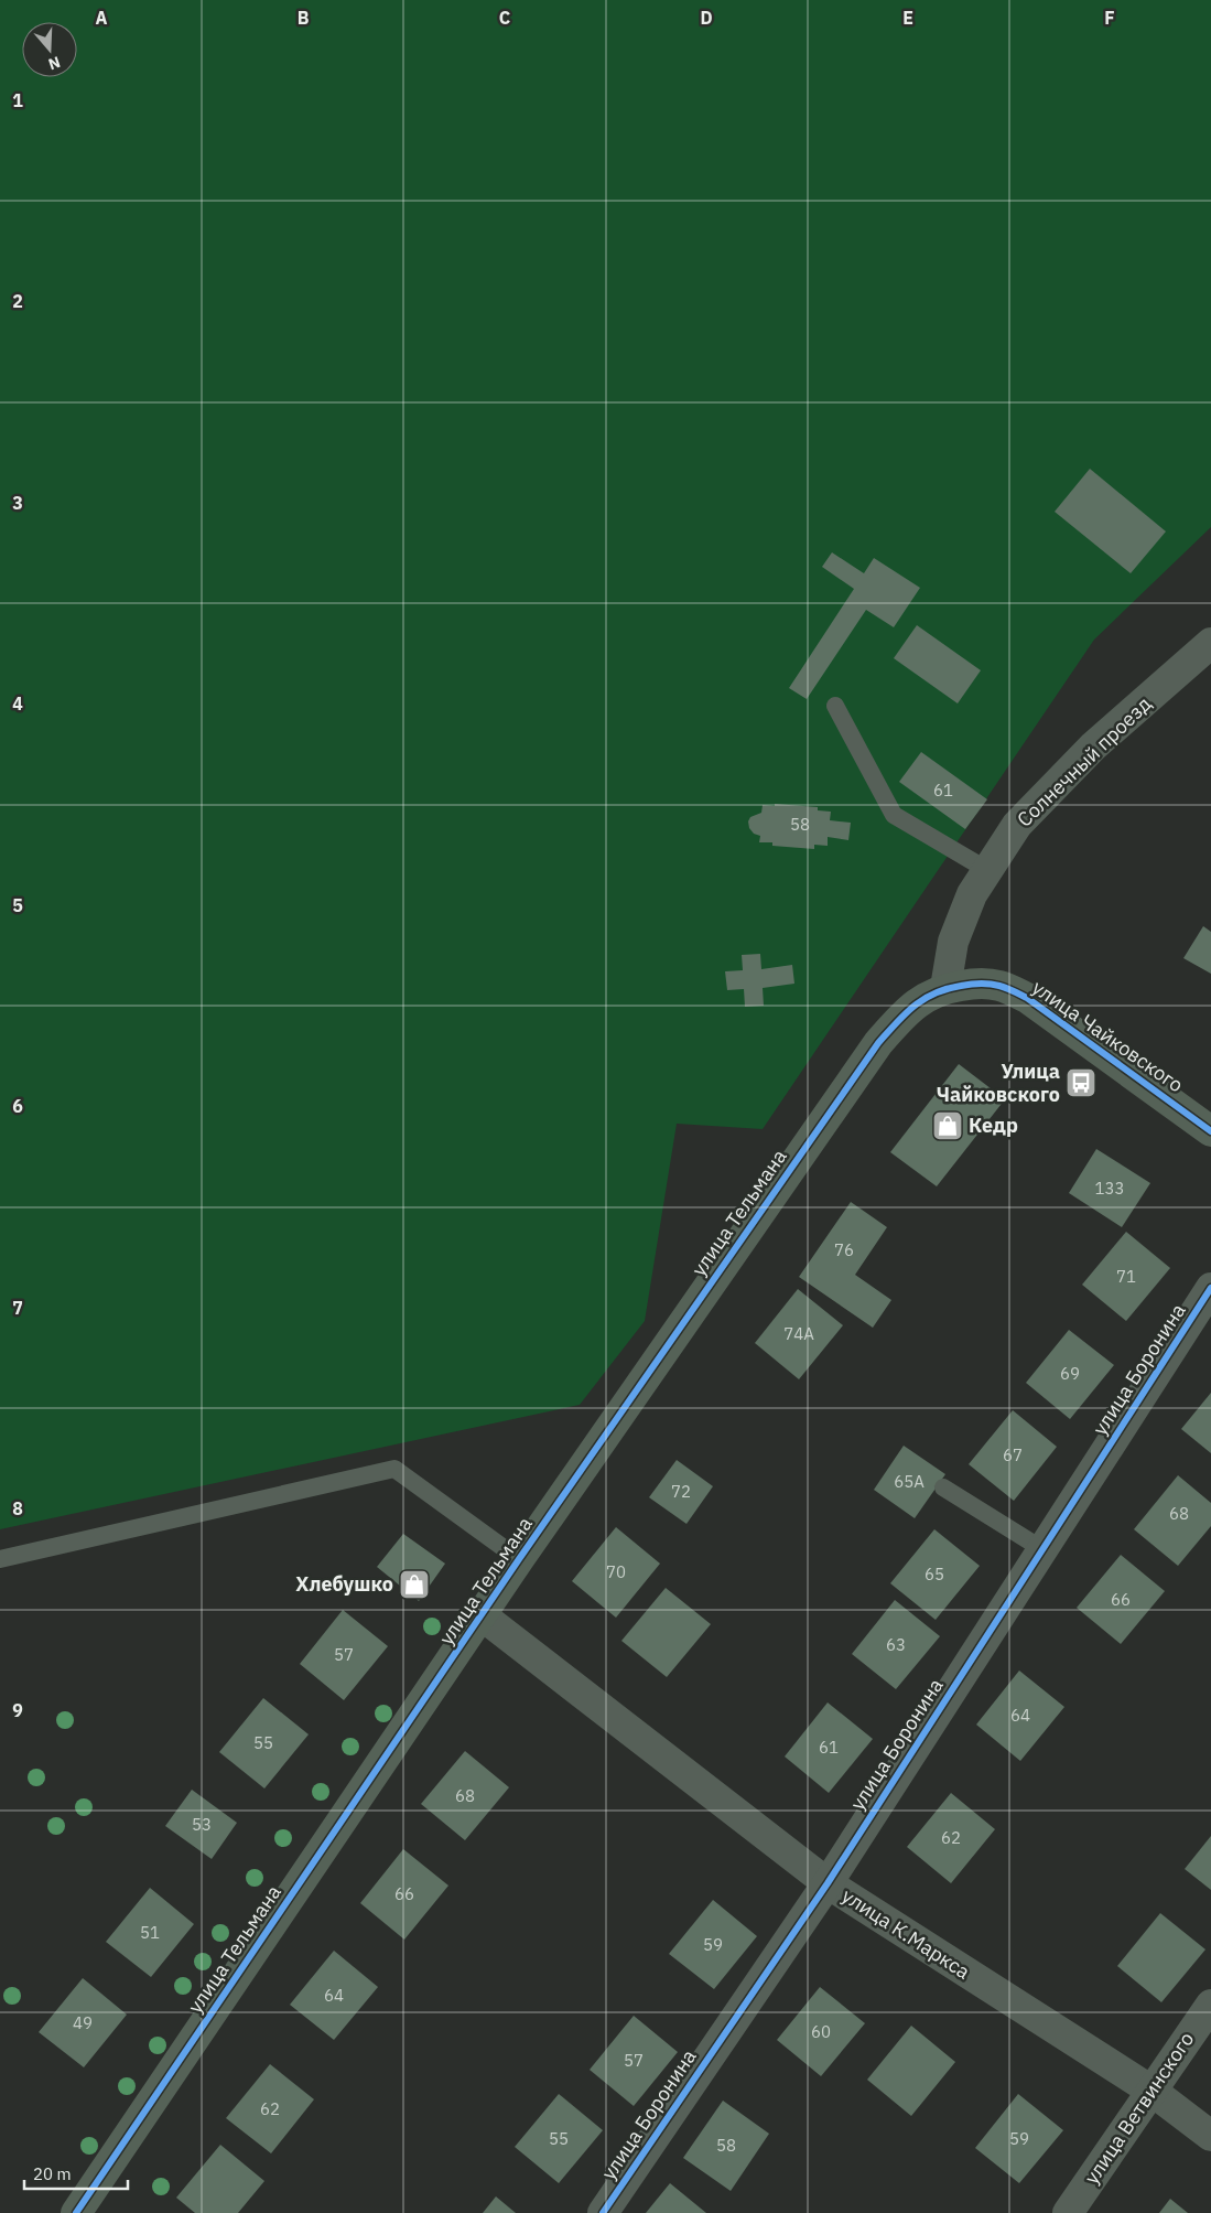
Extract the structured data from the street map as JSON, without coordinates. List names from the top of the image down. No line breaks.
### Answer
{"streets":{"street":["Солнечный проезд","улица Чайковского","улица Тельмана","улица Боронина","улица К.Маркса","улица Ветвинского"]},"crossings":[["Солнечный проезд","улица Чайковского"],["Солнечный проезд","улица Тельмана"],["улица Чайковского","улица Тельмана"],["улица Тельмана","улица К.Маркса"],["улица Боронина","улица К.Маркса"],["улица К.Маркса","улица Ветвинского"]],"places":{"bus stop":["Улица Чайковского"],"shop":["Кедр","Хлебушко"]},"house_numbers":["61","58","133","76","71","74А","69","67","65А","72","68","70","65","66","63","57","64","55","61","68","53","62","66","51","59","64","49","60","57","62","55","59","58"],"scale_bar":"20 m","north":"bottom","grid":{"columns":["A","B","C","D","E","F"],"rows":["1","2","3","4","5","6","7","8","9"]}}
